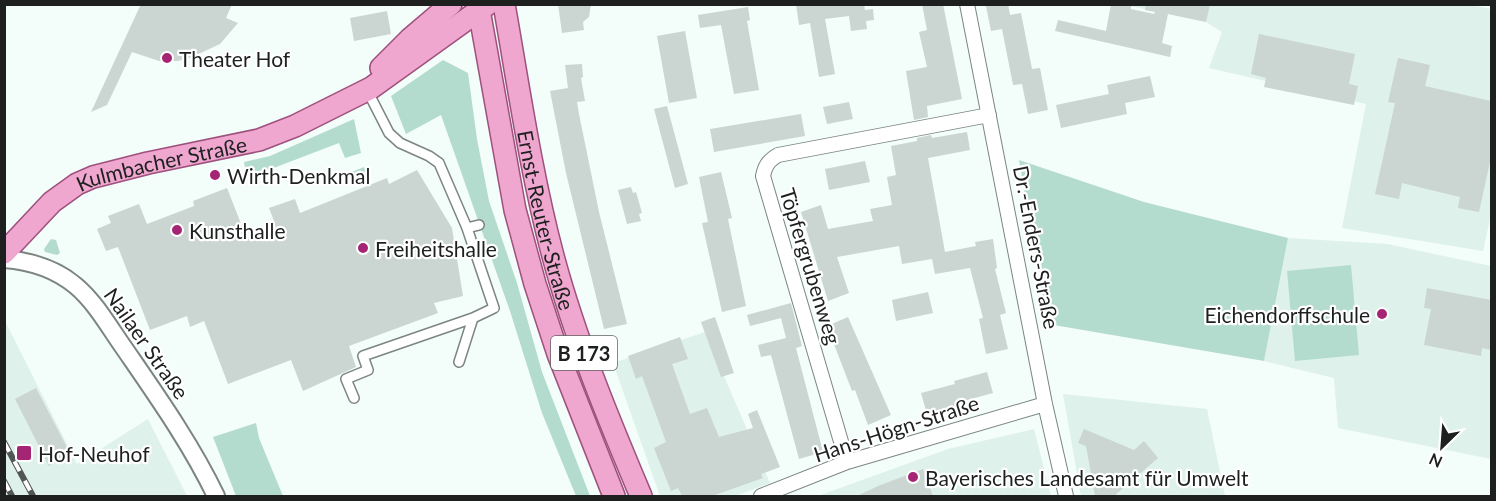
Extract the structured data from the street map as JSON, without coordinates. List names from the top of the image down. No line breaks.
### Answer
{"streets":{"main road":["Kulmbacher Straße","Ernst-Reuter-Straße","B 173"],"street":["Dr.-Enders-Straße","Töpfergrubenweg","Nailaer Straße","Hans-Högn-Straße"]},"crossings":[["Kulmbacher Straße","Ernst-Reuter-Straße"],["Dr.-Enders-Straße","Töpfergrubenweg"],["Dr.-Enders-Straße","Hans-Högn-Straße"],["Töpfergrubenweg","Hans-Högn-Straße"]],"places":{"other":["Theater Hof","Wirth-Denkmal","Kunsthalle","Freiheitshalle","Eichendorffschule","Bayerisches Landesamt für Umwelt"],"transit":["Hof-Neuhof"]},"north":"bottom left"}
